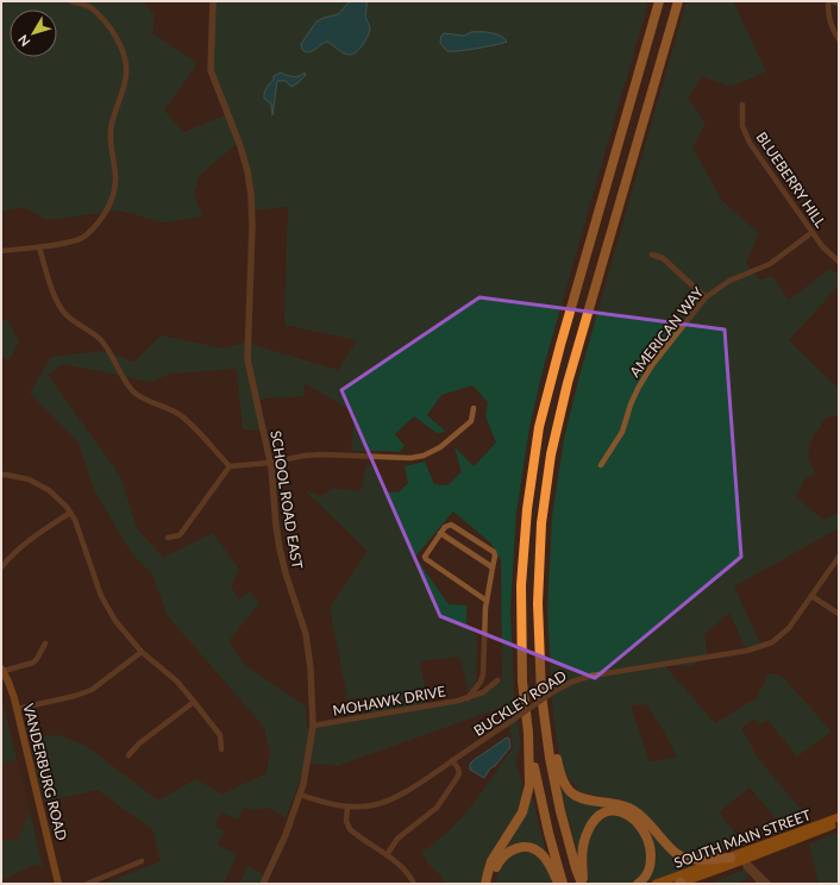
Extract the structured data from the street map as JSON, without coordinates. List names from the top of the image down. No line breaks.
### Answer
{"streets":{"main road":["VANDERBURG ROAD","SOUTH MAIN STREET"],"street":["BLUEBERRY HILL","AMERICAN WAY","SCHOOL ROAD EAST","MOHAWK DRIVE","BUCKLEY ROAD"]},"crossings":[["BLUEBERRY HILL","AMERICAN WAY"],["SCHOOL ROAD EAST","MOHAWK DRIVE"],["SCHOOL ROAD EAST","BUCKLEY ROAD"]],"north":"bottom left"}
